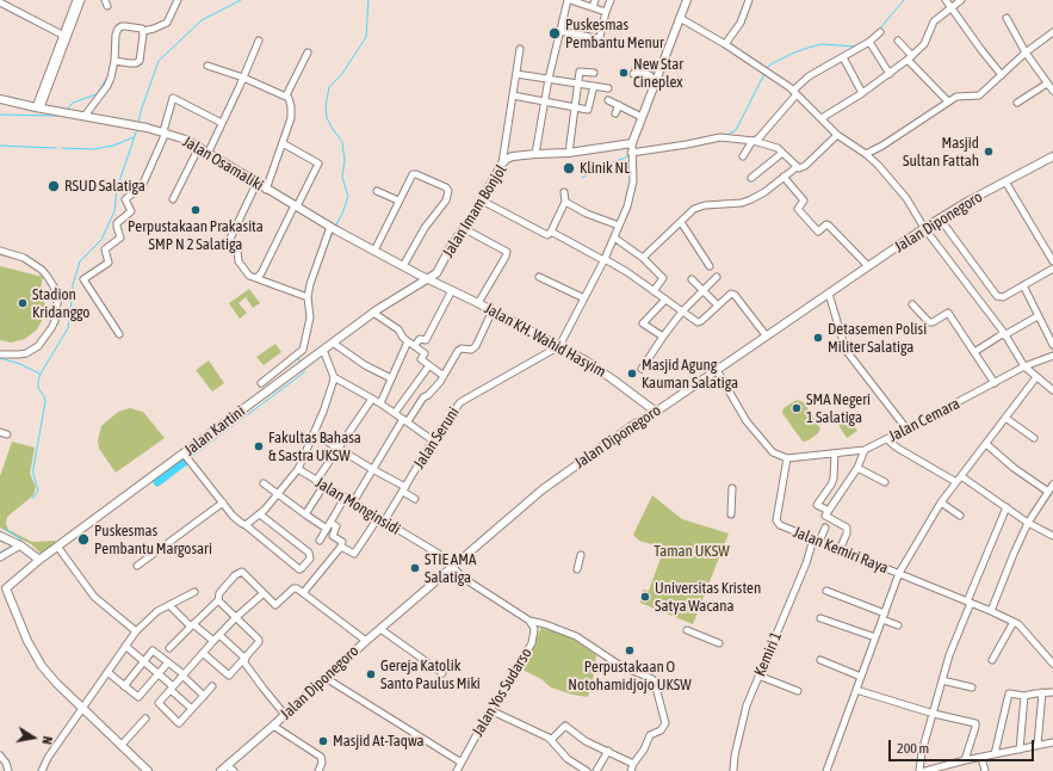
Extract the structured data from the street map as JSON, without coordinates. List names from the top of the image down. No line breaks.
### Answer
{"streets":{"main road":["Jalan Osamaliki","Jalan Imam Bonjol","Jalan Diponegoro","Jalan KH. Wahid Hasyim","Jalan Kartini"],"street":["Jalan Cemara","Jalan Seruni","Jalan Monginsidi","Jalan Kemiri Raya","Kemiri 1","Jalan Yos Sudarso"]},"crossings":[["Jalan Osamaliki","Jalan Imam Bonjol"],["Jalan Osamaliki","Jalan KH. Wahid Hasyim"],["Jalan Osamaliki","Jalan Kartini"],["Jalan Imam Bonjol","Jalan KH. Wahid Hasyim"],["Jalan Imam Bonjol","Jalan Kartini"],["Jalan Diponegoro","Jalan KH. Wahid Hasyim"],["Jalan Diponegoro","Jalan Monginsidi"],["Jalan KH. Wahid Hasyim","Jalan Kartini"],["Jalan KH. Wahid Hasyim","Jalan Seruni"],["Jalan Cemara","Jalan Kemiri Raya"],["Jalan Seruni","Jalan Monginsidi"],["Jalan Kemiri Raya","Kemiri 1"]],"parks":["Taman UKSW"],"places":["Puskesmas Pembantu Menur","New Star Cineplex","Masjid Sultan Fattah","Klinik NL","RSUD Salatiga","Perpustakaan Prakasita SMP N 2 Salatiga","Stadion Kridanggo","Detasemen Polisi Militer Salatiga","Masjid Agung Kauman Salatiga","SMA Negeri 1 Salatiga","Fakultas Bahasa & Sastra UKSW","Puskesmas Pembantu Margosari","STIE AMA Salatiga","Universitas Kristen Satya Wacana","Perpustakaan O Notohamidjojo UKSW","Gereja Katolik Santo Paulus Miki","Masjid At-Taqwa"],"scale_bar":"200 m","north":"right"}
